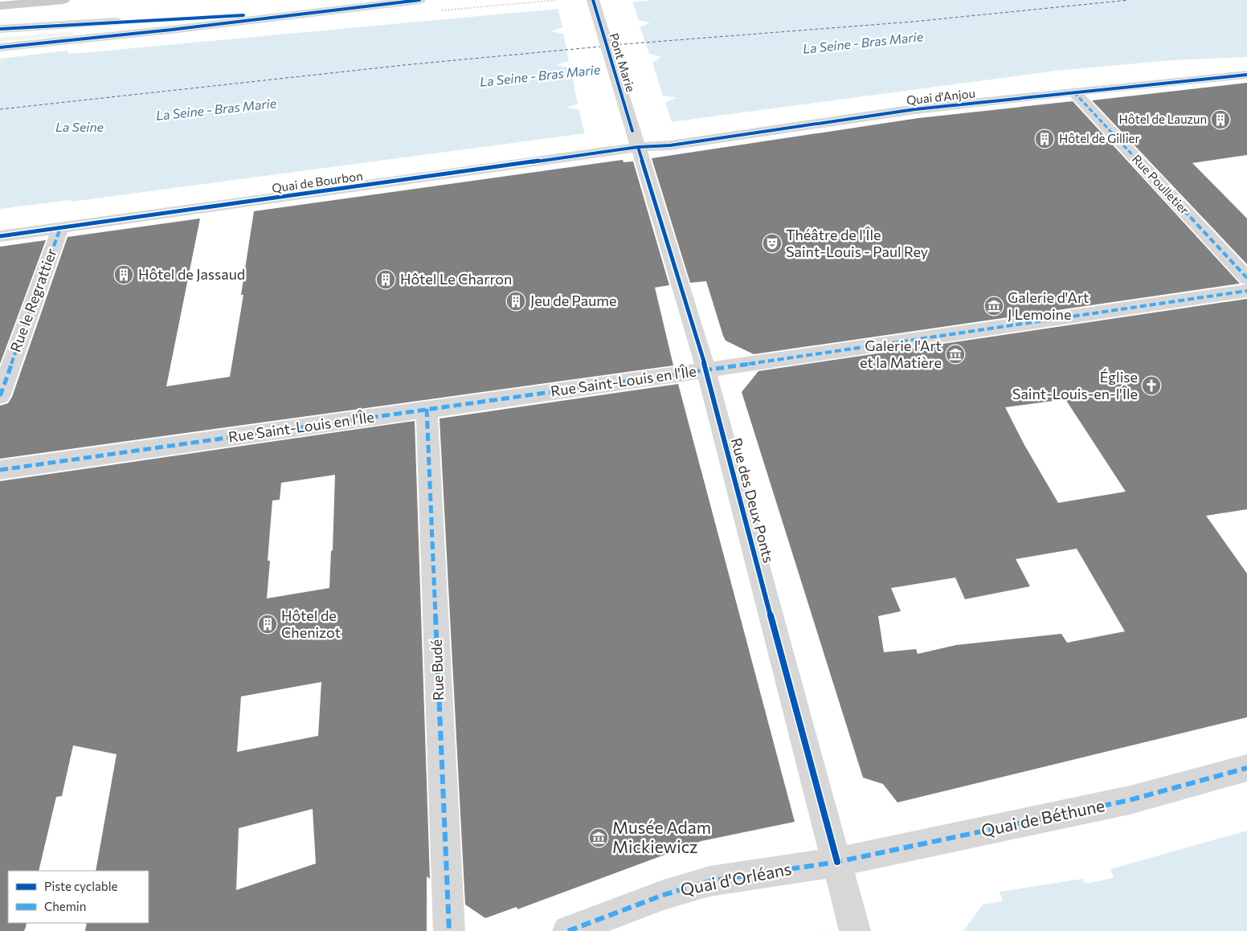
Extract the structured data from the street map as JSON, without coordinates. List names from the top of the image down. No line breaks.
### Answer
{"streets":{"street":["Pont Marie","Quai d'Anjou","Quai de Bourbon","Rue Poulletier","Rue le Regrattier","Rue Saint-Louis en l'Île","Rue des Deux Ponts","Rue Budé","Quai de Béthune","Quai d'Orléans"]},"crossings":[["Pont Marie","Quai d'Anjou"],["Pont Marie","Quai de Bourbon"],["Pont Marie","Rue des Deux Ponts"],["Quai d'Anjou","Quai de Bourbon"],["Quai d'Anjou","Rue Poulletier"],["Quai d'Anjou","Rue des Deux Ponts"],["Quai de Bourbon","Rue le Regrattier"],["Quai de Bourbon","Rue des Deux Ponts"],["Rue Saint-Louis en l'Île","Rue des Deux Ponts"],["Rue Saint-Louis en l'Île","Rue Budé"],["Rue des Deux Ponts","Quai de Béthune"],["Rue des Deux Ponts","Quai d'Orléans"],["Quai de Béthune","Quai d'Orléans"]],"water":["La Seine - Bras Marie","La Seine"],"places":{"building":["Hôtel de Lauzun","Hôtel de Gillier","Hôtel de Jassaud","Hôtel Le Charron","Jeu de Paume","Hôtel de Chenizot"],"theatre":["Théâtre de l'Île Saint-Louis - Paul Rey"],"museum":["Galerie d'Art J Lemoine","Galerie l'Art et la Matière","Musée Adam Mickiewicz"],"church":["Église Saint-Louis-en-l'Île"]},"legend":["Piste cyclable","Chemin"]}
